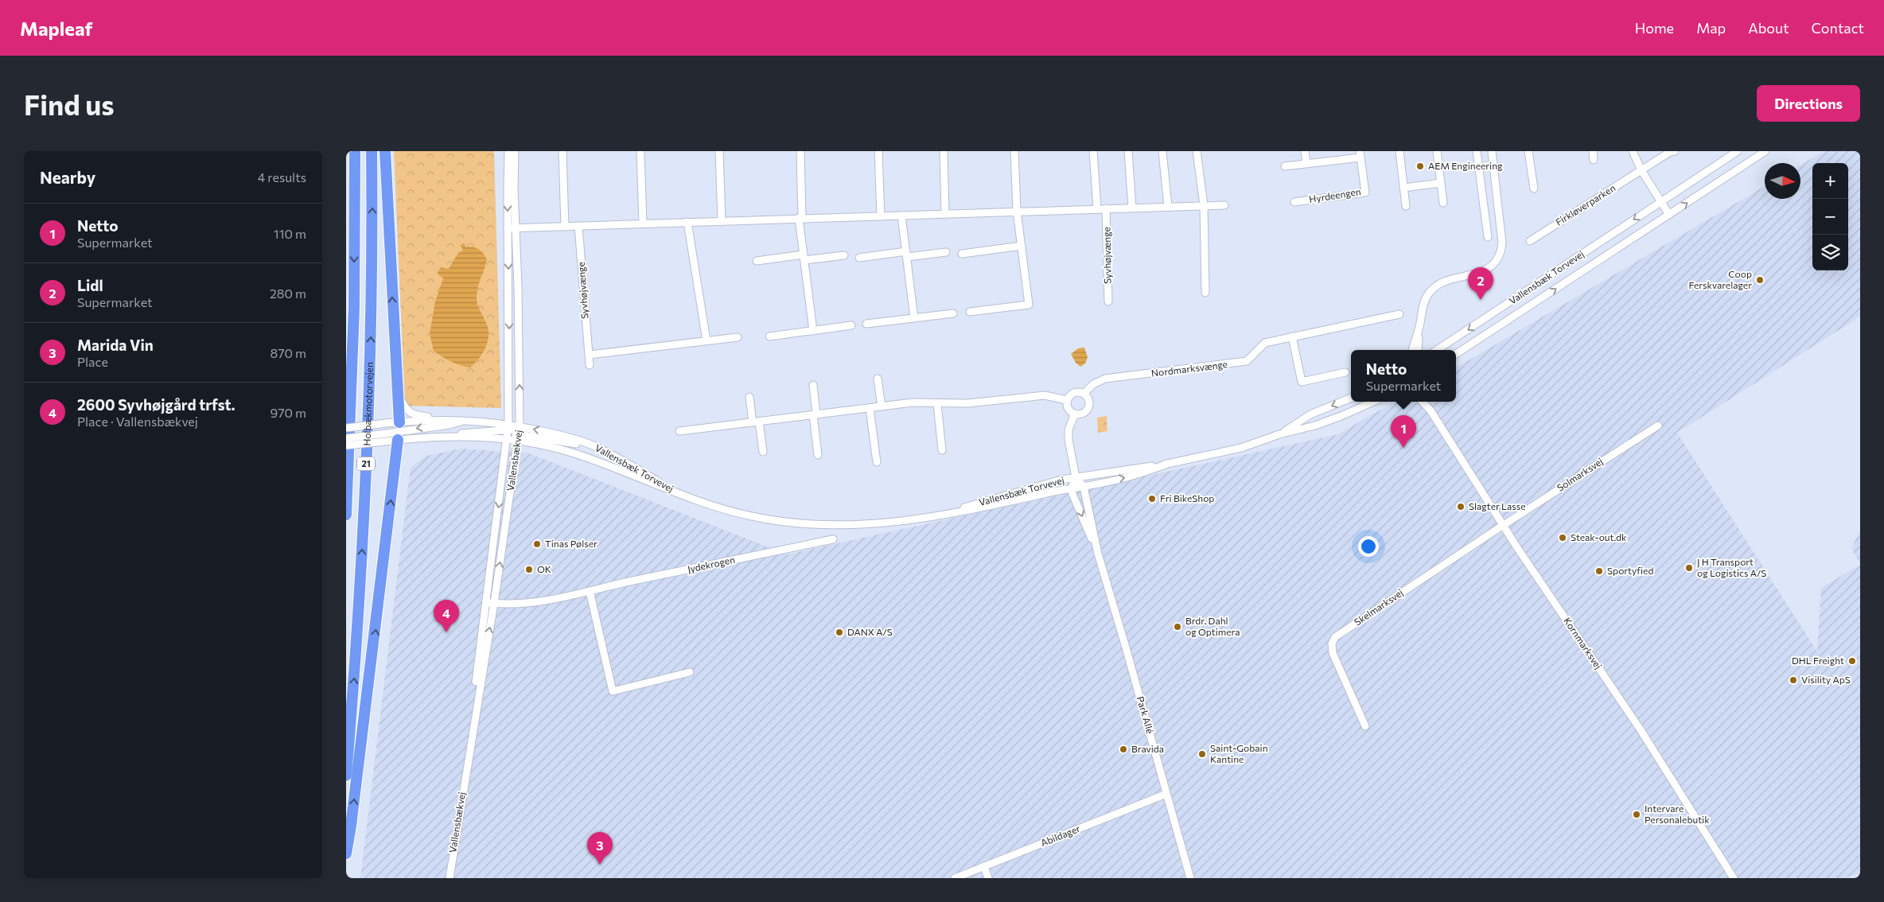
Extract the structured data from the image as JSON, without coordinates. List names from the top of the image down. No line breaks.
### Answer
{"streets":{"highway":["Holbækmotorvejen","21"],"street":["Hyrdeengen","Firkløverparken","Syvhøjvænge","Vallensbæk Torvevej","Nordmarksvænge","Vallensbækvej","Solmarksvej","Jydekrogen","Skelmarksvej","Kornmarksvej","Park Allé","Abildager"]},"crossings":[["Vallensbæk Torvevej","Vallensbækvej"],["Vallensbæk Torvevej","Park Allé"],["Vallensbækvej","Jydekrogen"],["Solmarksvej","Skelmarksvej"],["Solmarksvej","Kornmarksvej"],["Skelmarksvej","Kornmarksvej"],["Park Allé","Abildager"]],"places":["AEM Engineering","Coop Ferskvarelager","Fri BikeShop","Slagter Lasse","Steak-out.dk","Tinas Pølser","J H Transport og Logistics A/S","OK","Sportyfied","Brdr. Dahl og Optimera","DANX A/S","DHL Freight","Visility ApS","Bravida","Saint-Gobain Kantine","Intervare Personalebutik"],"north":"right","page":{"header":"Mapleaf","nav":["Home","Map","About","Contact"],"buttons":"Directions","title":"Find us","heading":["Nearby","4 results"],"map_buttons":["+","−"],"list":[{"mark":"1","name":"Netto","note":"Supermarket","value":"110 m"},{"mark":"2","name":"Lidl","note":"Supermarket","value":"280 m"},{"mark":"3","name":"Marida Vin","note":"Place","value":"870 m"},{"mark":"4","name":"2600 Syvhøjgård trfst.","note":"Place · Vallensbækvej","value":"970 m"}],"pins":["2","1","4","3"],"popup":["Netto","Supermarket"]}}
